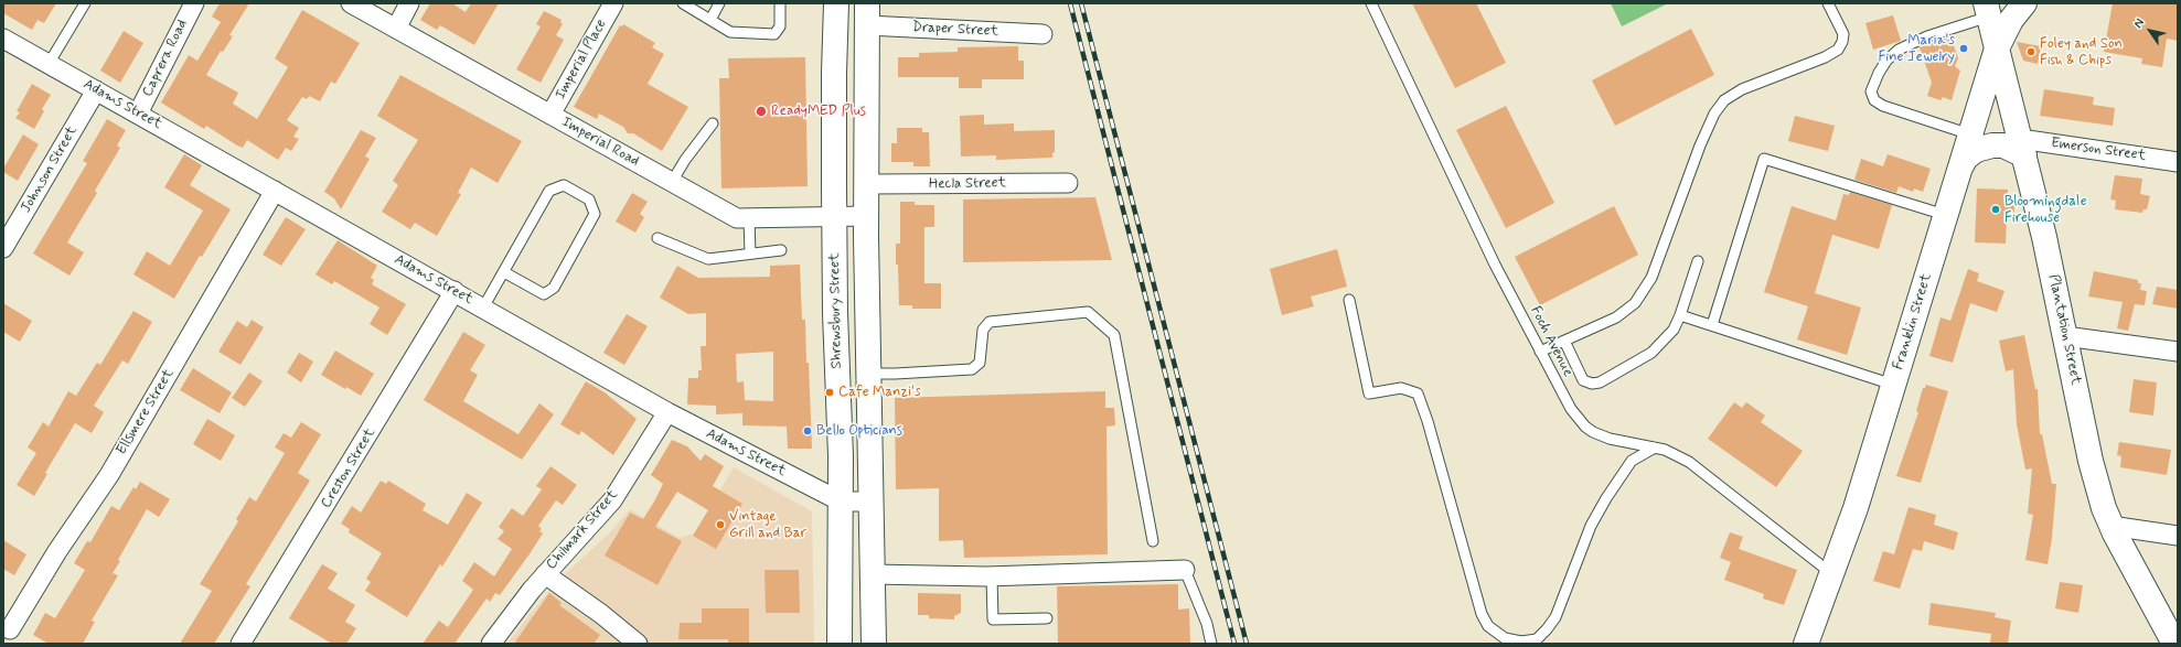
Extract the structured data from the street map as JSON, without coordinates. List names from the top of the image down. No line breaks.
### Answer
{"streets":{"main road":["Shrewsbury Street","Franklin Street","Plantation Street"],"street":["Draper Street","Caprera Road","Imperial Place","Adams Street","Imperial Road","Emerson Street","Johnson Street","Hecla Street","Ellsmere Street","Creston Street","Chilmark Street"],"lane":["Foch Avenue"]},"crossings":[["Caprera Road","Adams Street"],["Imperial Place","Imperial Road"],["Adams Street","Johnson Street"],["Adams Street","Shrewsbury Street"],["Adams Street","Ellsmere Street"],["Adams Street","Creston Street"],["Adams Street","Chilmark Street"],["Imperial Road","Shrewsbury Street"],["Emerson Street","Plantation Street"],["Franklin Street","Plantation Street"],["Franklin Street","Foch Avenue"]],"places":["Maria's Fine Jewelry","Foley and Son Fish & Chips","ReadyMED Plus","Bloomingdale Firehouse","Cafe Manzi's","Bello Opticians","Vintage Grill and Bar"],"north":"top left"}
